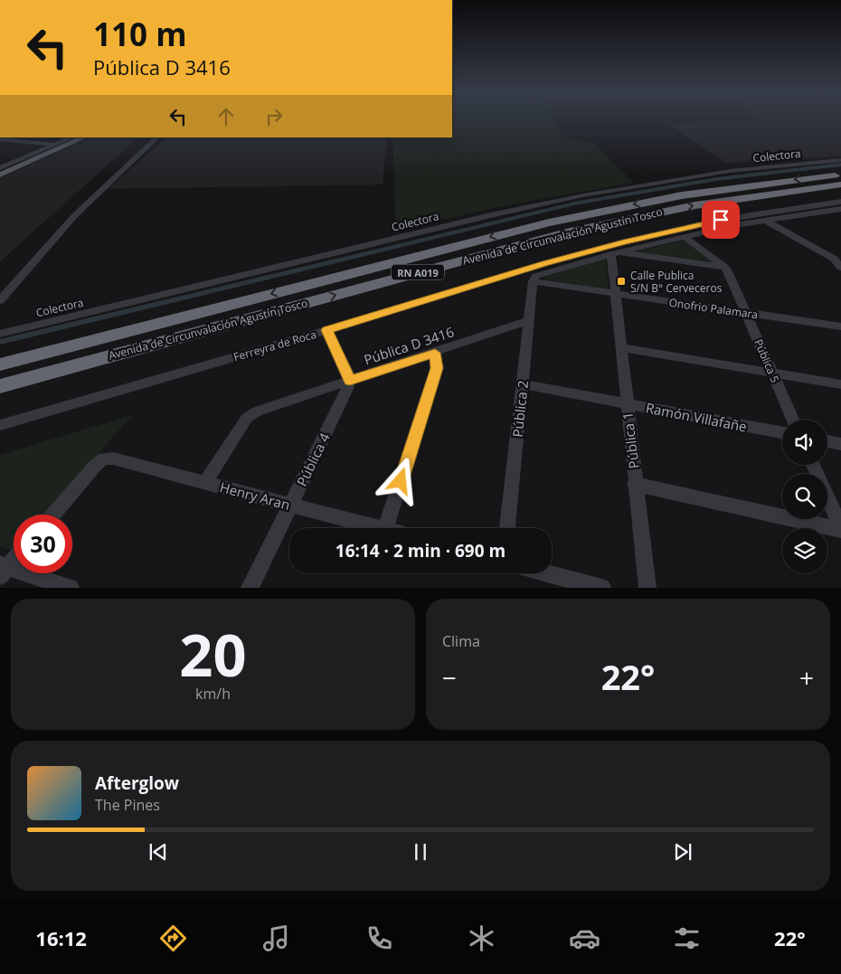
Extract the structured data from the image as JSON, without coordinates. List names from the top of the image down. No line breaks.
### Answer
{"streets":{"highway":["Avenida de Circunvalación Agustín Tosco","RN A019"],"street":["Colectora","Onofrio Palamara","Ferreyra de Roca","Pública D 3416","Pública 5","Pública 2","Ramón Villafañe","Pública 1","Pública 4","Henry Aran"]},"crossings":[["Onofrio Palamara","Pública 5"],["Onofrio Palamara","Pública 2"],["Onofrio Palamara","Pública 1"],["Pública D 3416","Pública 2"],["Pública D 3416","Pública 4"],["Pública D 3416","Henry Aran"],["Pública 2","Ramón Villafañe"],["Ramón Villafañe","Pública 1"],["Pública 4","Henry Aran"]],"places":{"transit":["Calle Publica S/N B° Cerveceros"]},"page":{"turn":["110 m","Pública D 3416"],"limit":"30","trip":"16:14 · 2 min · 690 m","tile":[["20","km/h"],"Clima"],"heat":["−","22°","+"],"song":["Afterglow","The Pines"],"tabs":["16:12","22°"]}}
